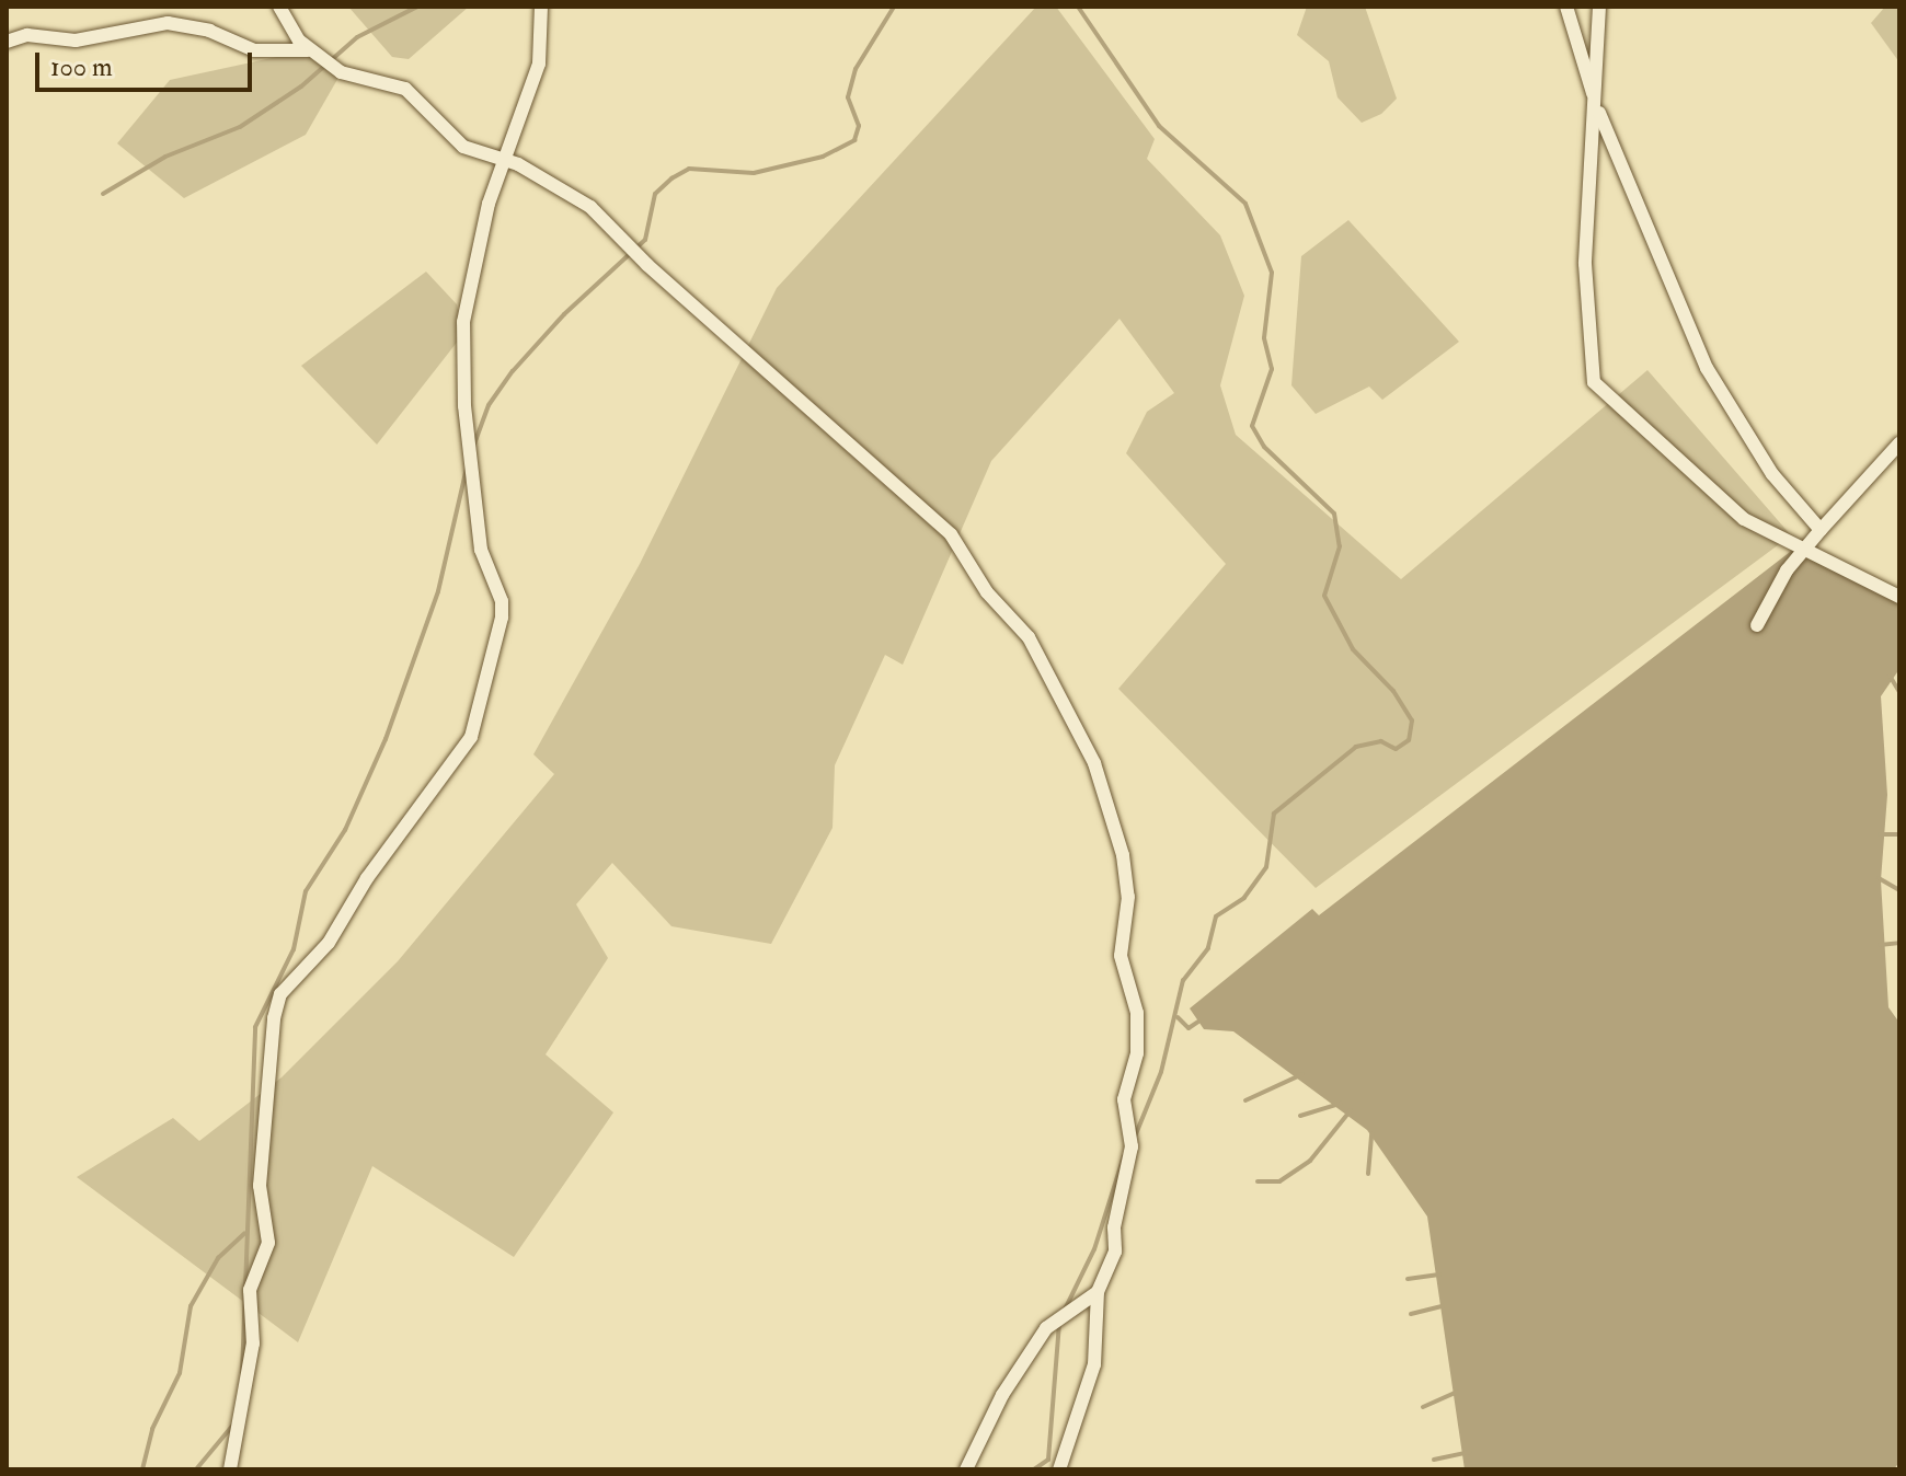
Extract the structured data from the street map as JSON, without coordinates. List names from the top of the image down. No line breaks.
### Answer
{"scale_bar":"100 m"}
